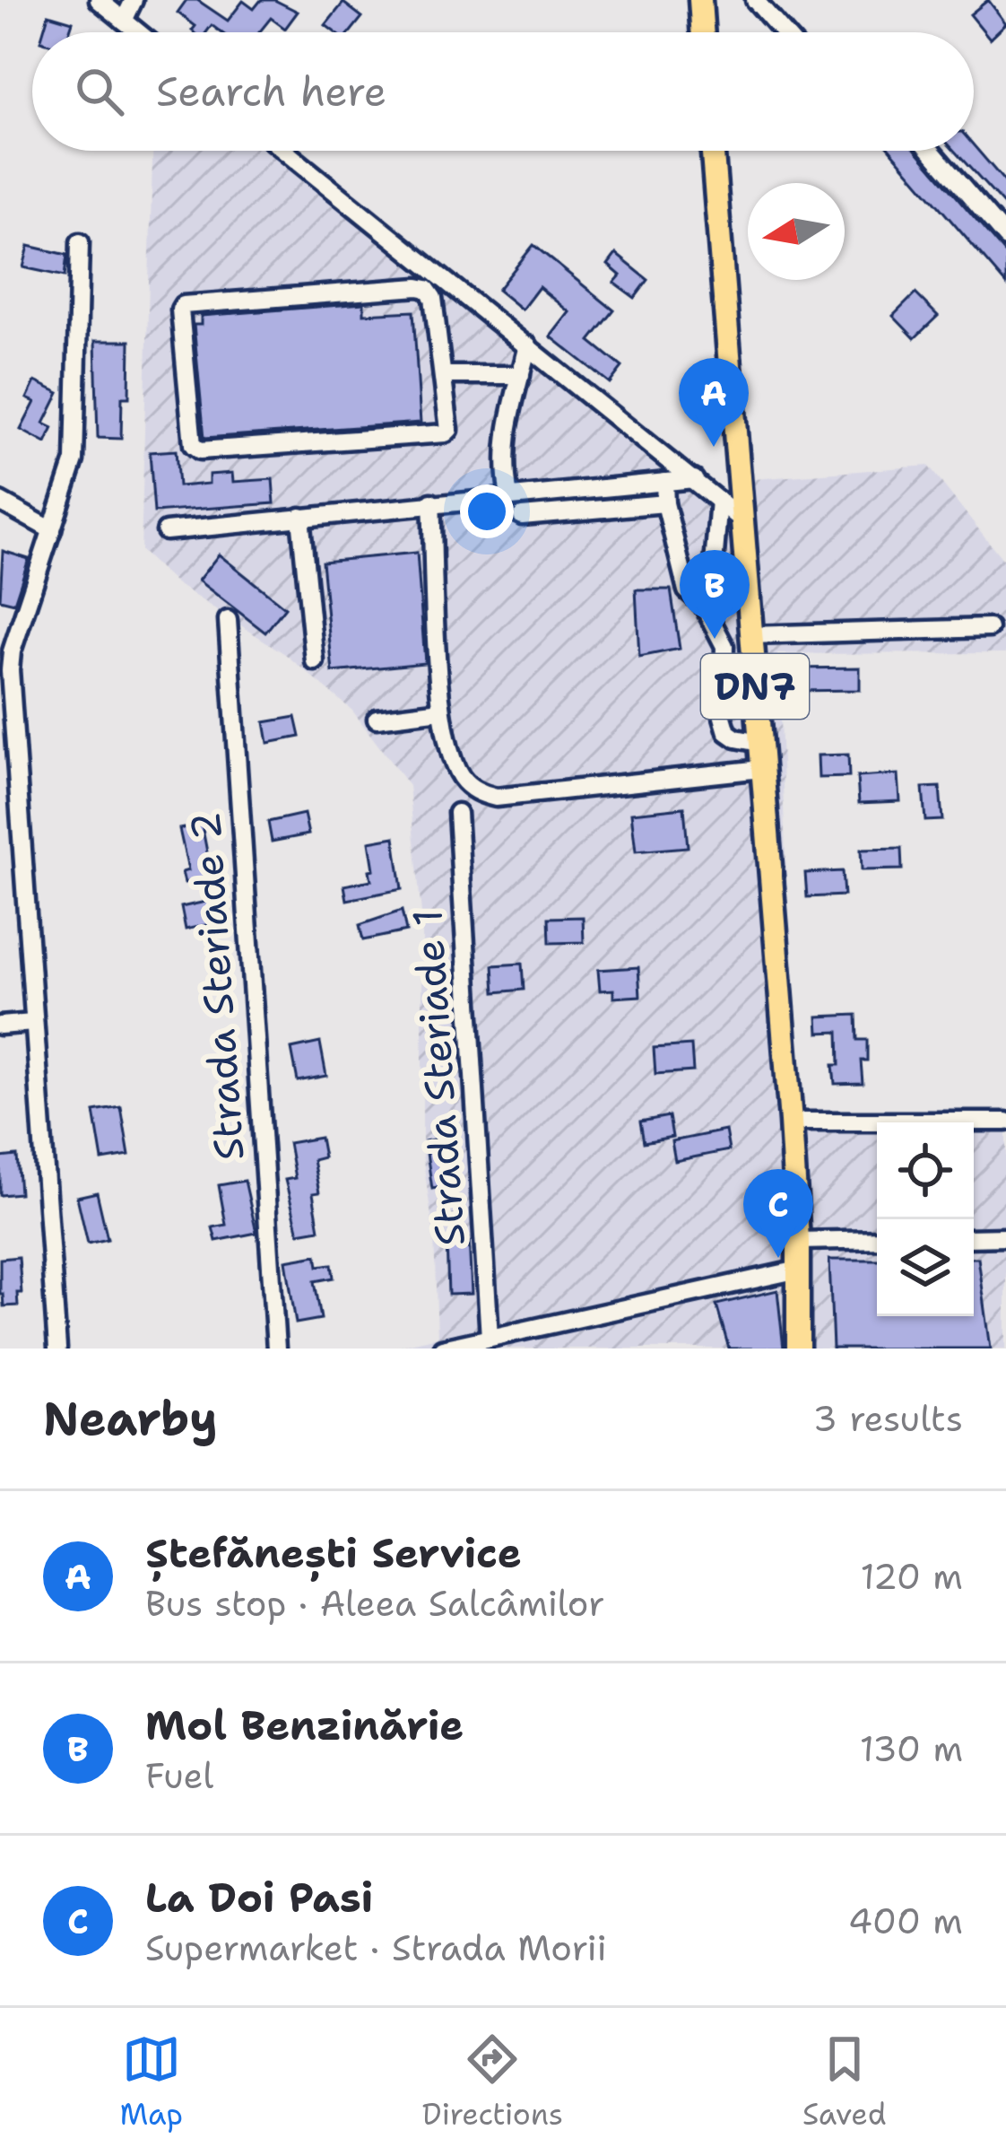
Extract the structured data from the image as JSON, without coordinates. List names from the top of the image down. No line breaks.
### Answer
{"streets":{"main road":["DN7"],"street":["Strada Steriade 2","Strada Steriade 1"]},"north":"left","page":{"search":"Search here","pins":["A","B","C"],"heading":["Nearby","3 results"],"list":[{"mark":"A","name":"Ștefănești Service","note":"Bus stop · Aleea Salcâmilor","value":"120 m"},{"mark":"B","name":"Mol Benzinărie","note":"Fuel","value":"130 m"},{"mark":"C","name":"La Doi Pasi","note":"Supermarket · Strada Morii","value":"400 m"}],"nav":["Map","Directions","Saved"]}}
